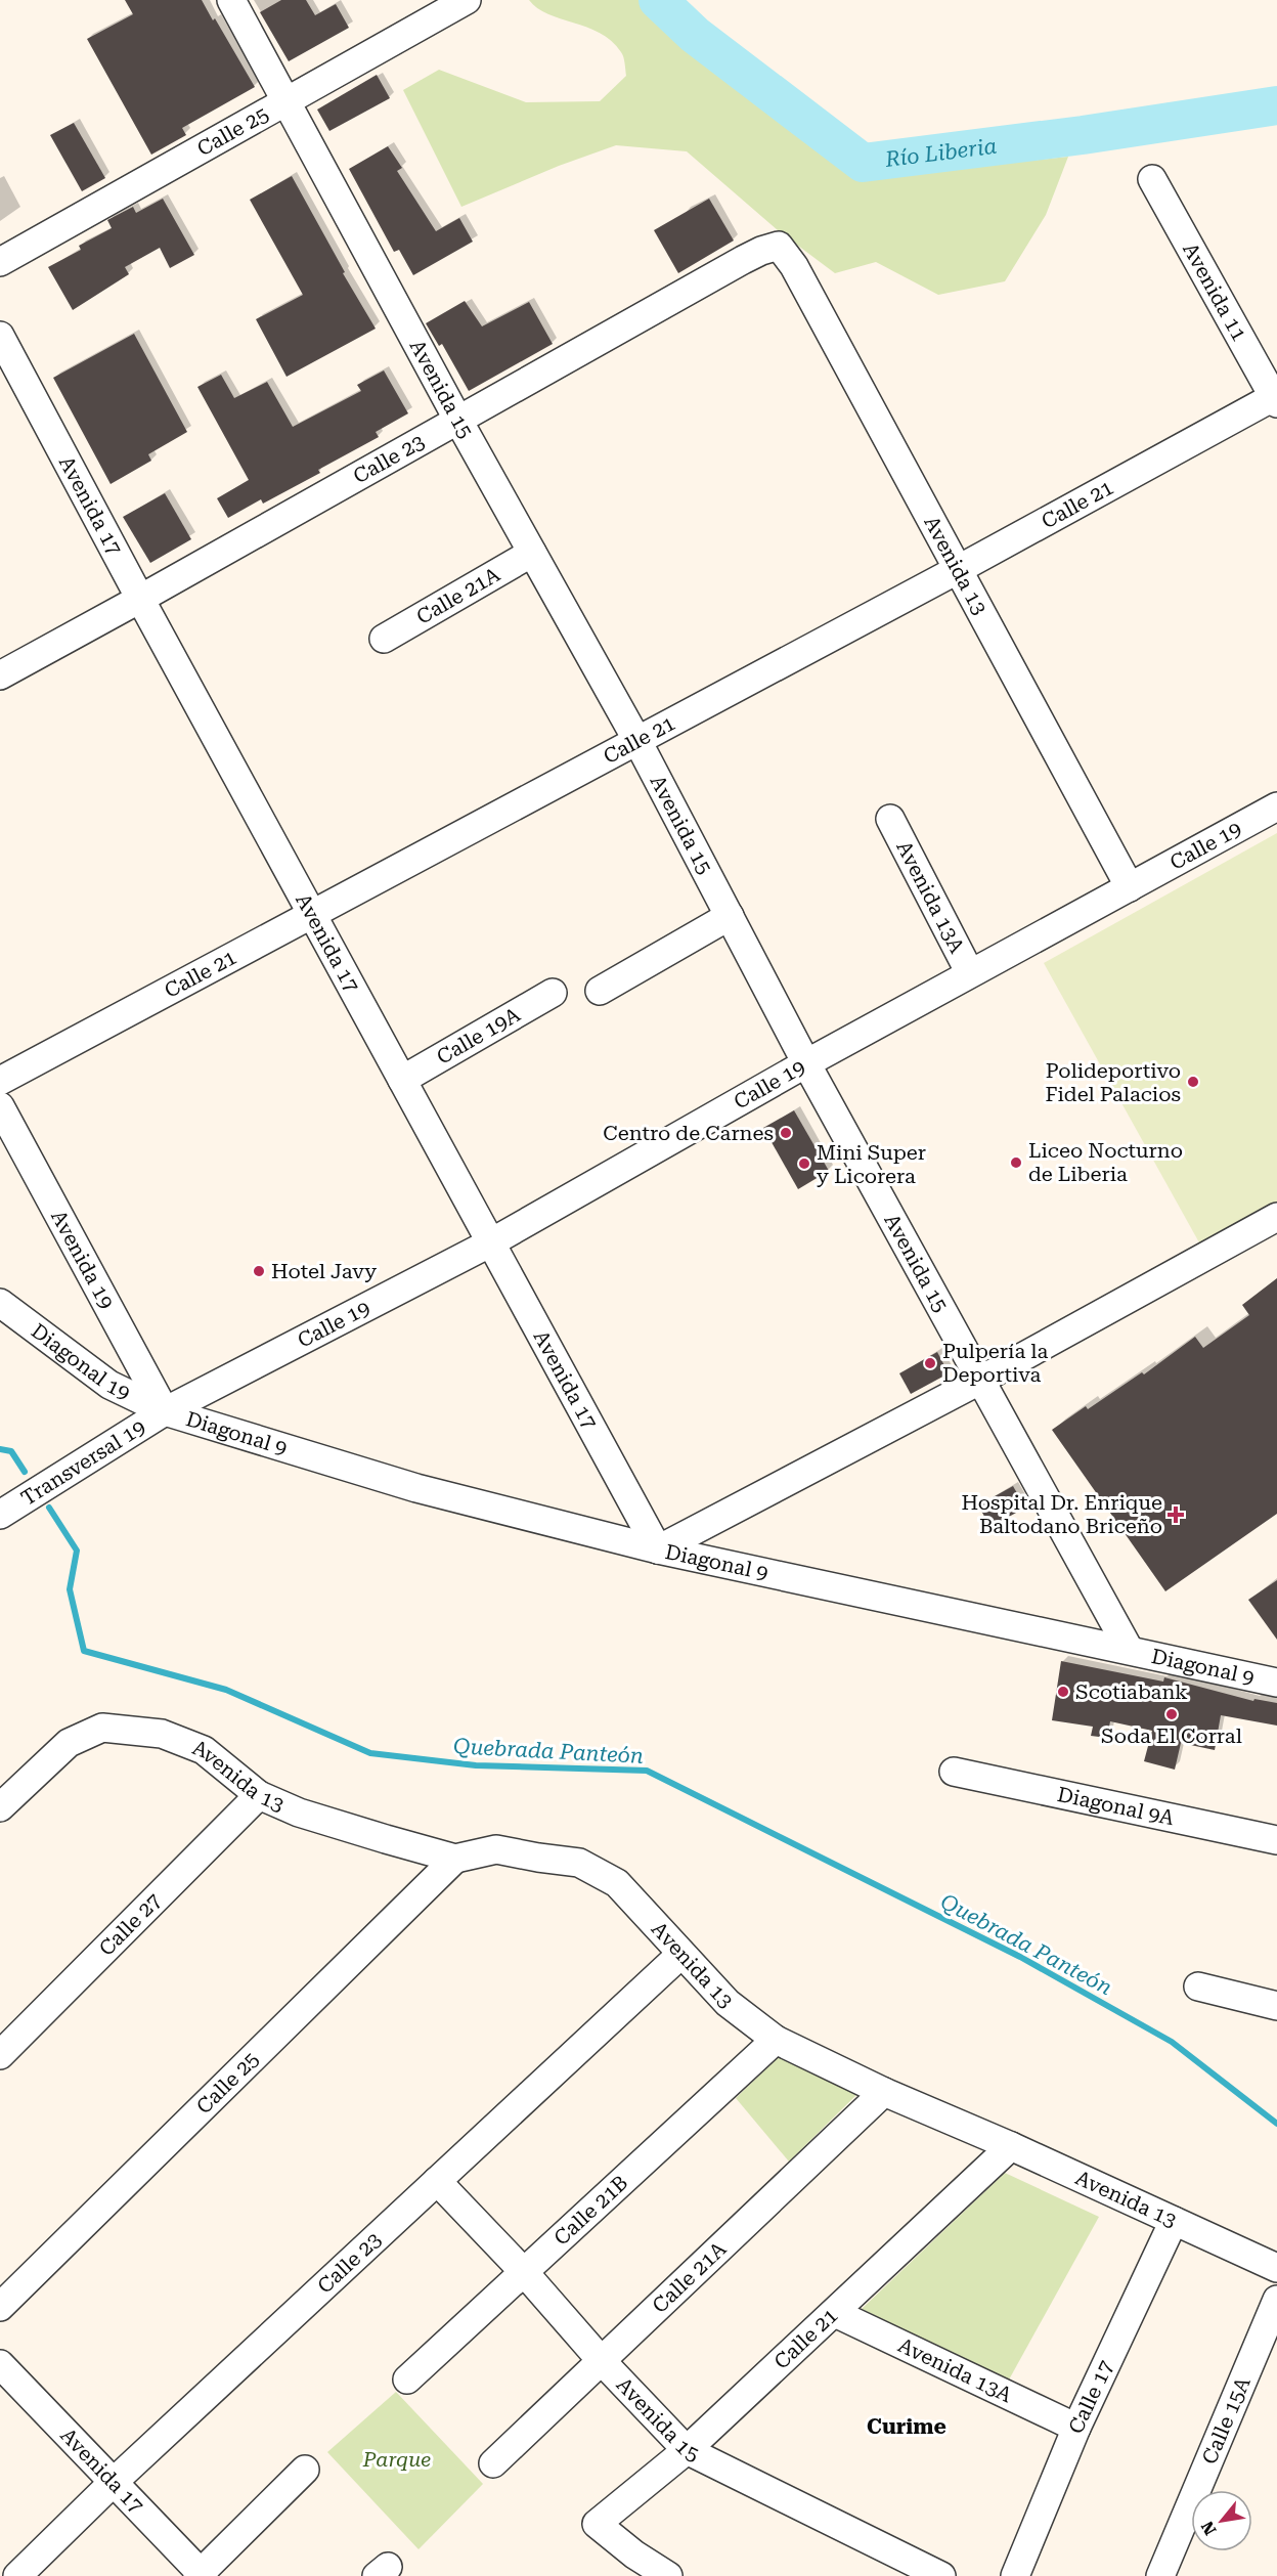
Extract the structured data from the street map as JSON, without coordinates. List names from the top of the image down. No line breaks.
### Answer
{"streets":{"street":["Calle 25","Avenida 11","Avenida 15","Calle 23","Calle 21","Avenida 17","Avenida 13","Calle 21A","Calle 19","Avenida 13A","Calle 19A","Avenida 19","Diagonal 19","Diagonal 9","Transversal 19","Diagonal 9A","Calle 27","Calle 21B","Calle 17","Calle 15A"]},"crossings":[["Calle 25","Avenida 15"],["Calle 25","Avenida 13"],["Avenida 11","Calle 21"],["Avenida 15","Calle 23"],["Avenida 15","Calle 21"],["Avenida 15","Calle 21A"],["Avenida 15","Calle 19"],["Avenida 15","Diagonal 9"],["Avenida 15","Calle 21B"],["Calle 23","Avenida 17"],["Calle 23","Avenida 13"],["Calle 21","Avenida 17"],["Calle 21","Avenida 13"],["Calle 21","Avenida 13A"],["Avenida 17","Calle 19"],["Avenida 17","Calle 19A"],["Avenida 17","Diagonal 9"],["Avenida 13","Calle 21A"],["Avenida 13","Calle 19"],["Avenida 13","Calle 27"],["Avenida 13","Calle 21B"],["Avenida 13","Calle 17"],["Calle 19","Avenida 13A"],["Calle 19","Avenida 19"],["Calle 19","Diagonal 19"],["Calle 19","Diagonal 9"],["Calle 19","Transversal 19"],["Avenida 13A","Calle 17"],["Avenida 19","Diagonal 19"],["Avenida 19","Diagonal 9"],["Avenida 19","Transversal 19"],["Diagonal 19","Diagonal 9"],["Diagonal 19","Transversal 19"],["Diagonal 9","Transversal 19"]],"districts":["Curime"],"water":["Río Liberia","Quebrada Panteón"],"parks":["Parque"],"places":{"other":["Polideportivo Fidel Palacios","Centro de Carnes","Liceo Nocturno de Liberia","Mini Super y Licorera","Hotel Javy","Pulpería la Deportiva","Scotiabank","Soda El Corral"],"health":["Hospital Dr. Enrique Baltodano Briceño"]},"north":"bottom left"}
